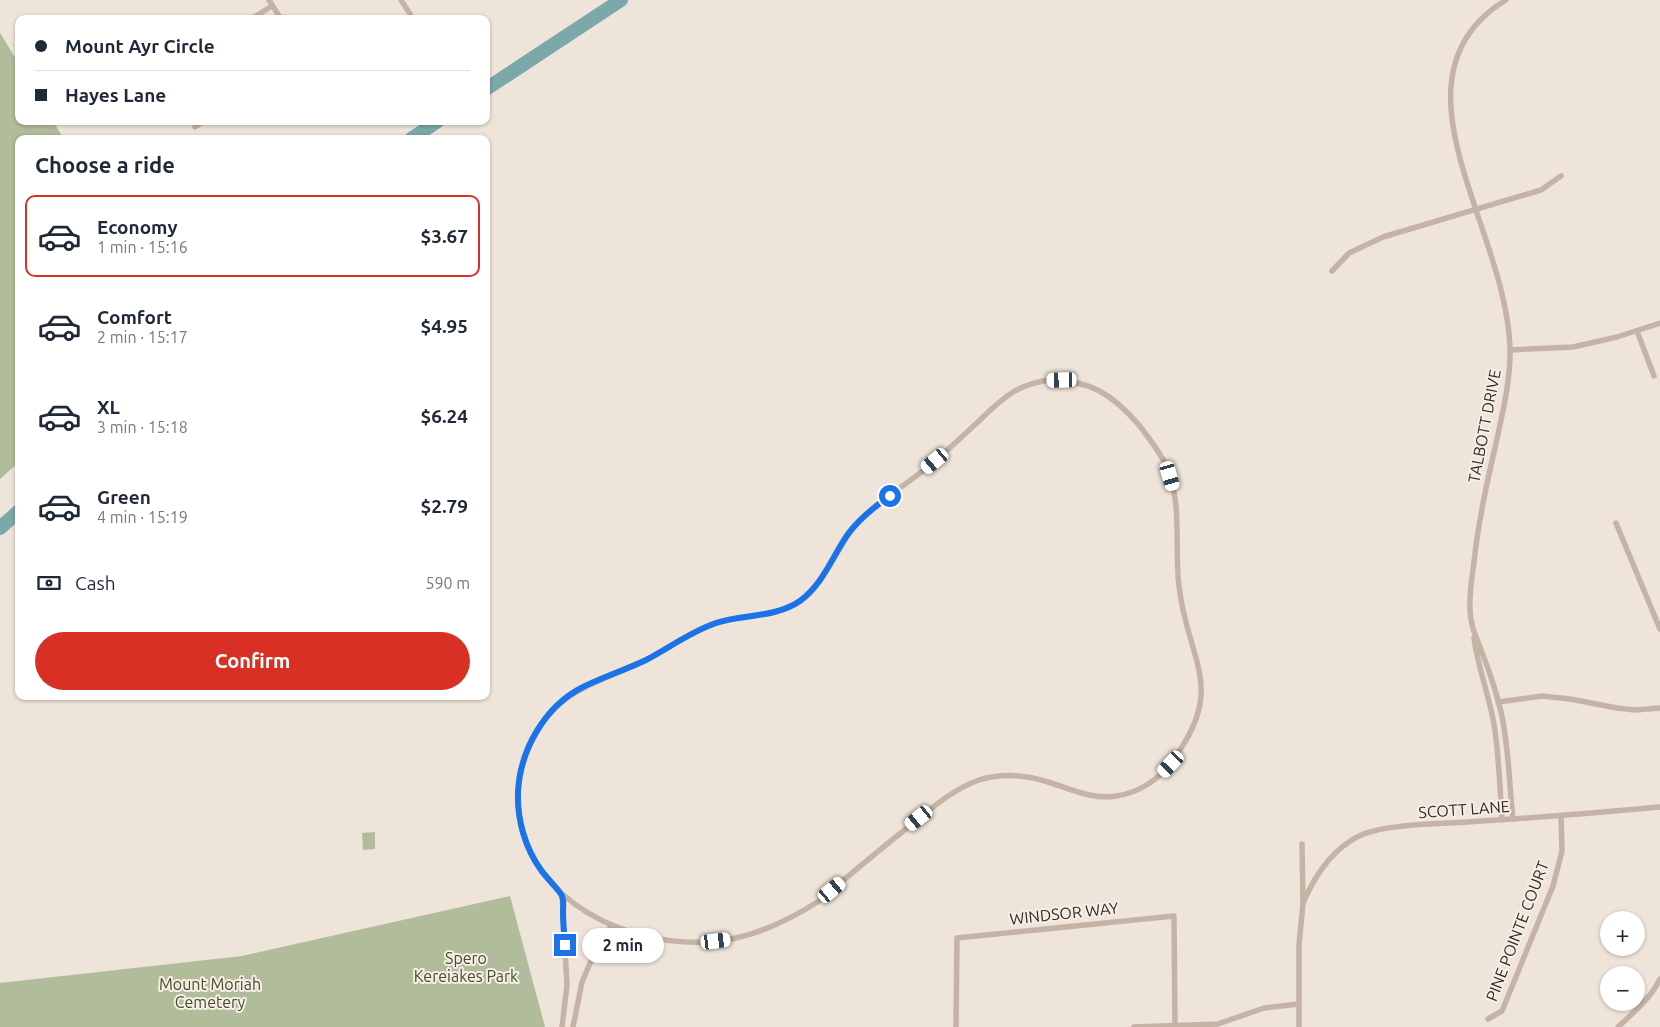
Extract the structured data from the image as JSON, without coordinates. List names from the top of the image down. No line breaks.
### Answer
{"streets":{"street":["TALBOTT DRIVE","SCOTT LANE","WINDSOR WAY","PINE POINTE COURT"]},"crossings":[["TALBOTT DRIVE","SCOTT LANE"],["SCOTT LANE","PINE POINTE COURT"]],"parks":["Spero Kereiakes Park","Mount Moriah Cemetery"],"page":{"banner":["Mount Ayr Circle","Hayes Lane"],"heading":"Choose a ride","list":[{"name":"Economy","note":"1 min · 15:16","value":"$3.67"},{"name":"Comfort","note":"2 min · 15:17","value":"$4.95"},{"name":"XL","note":"3 min · 15:18","value":"$6.24"},{"name":"Green","note":"4 min · 15:19","value":"$2.79"}],"pay":["Cash","590 m"],"buttons":"Confirm","map_buttons":["+","−"],"bubble":"2 min"}}
